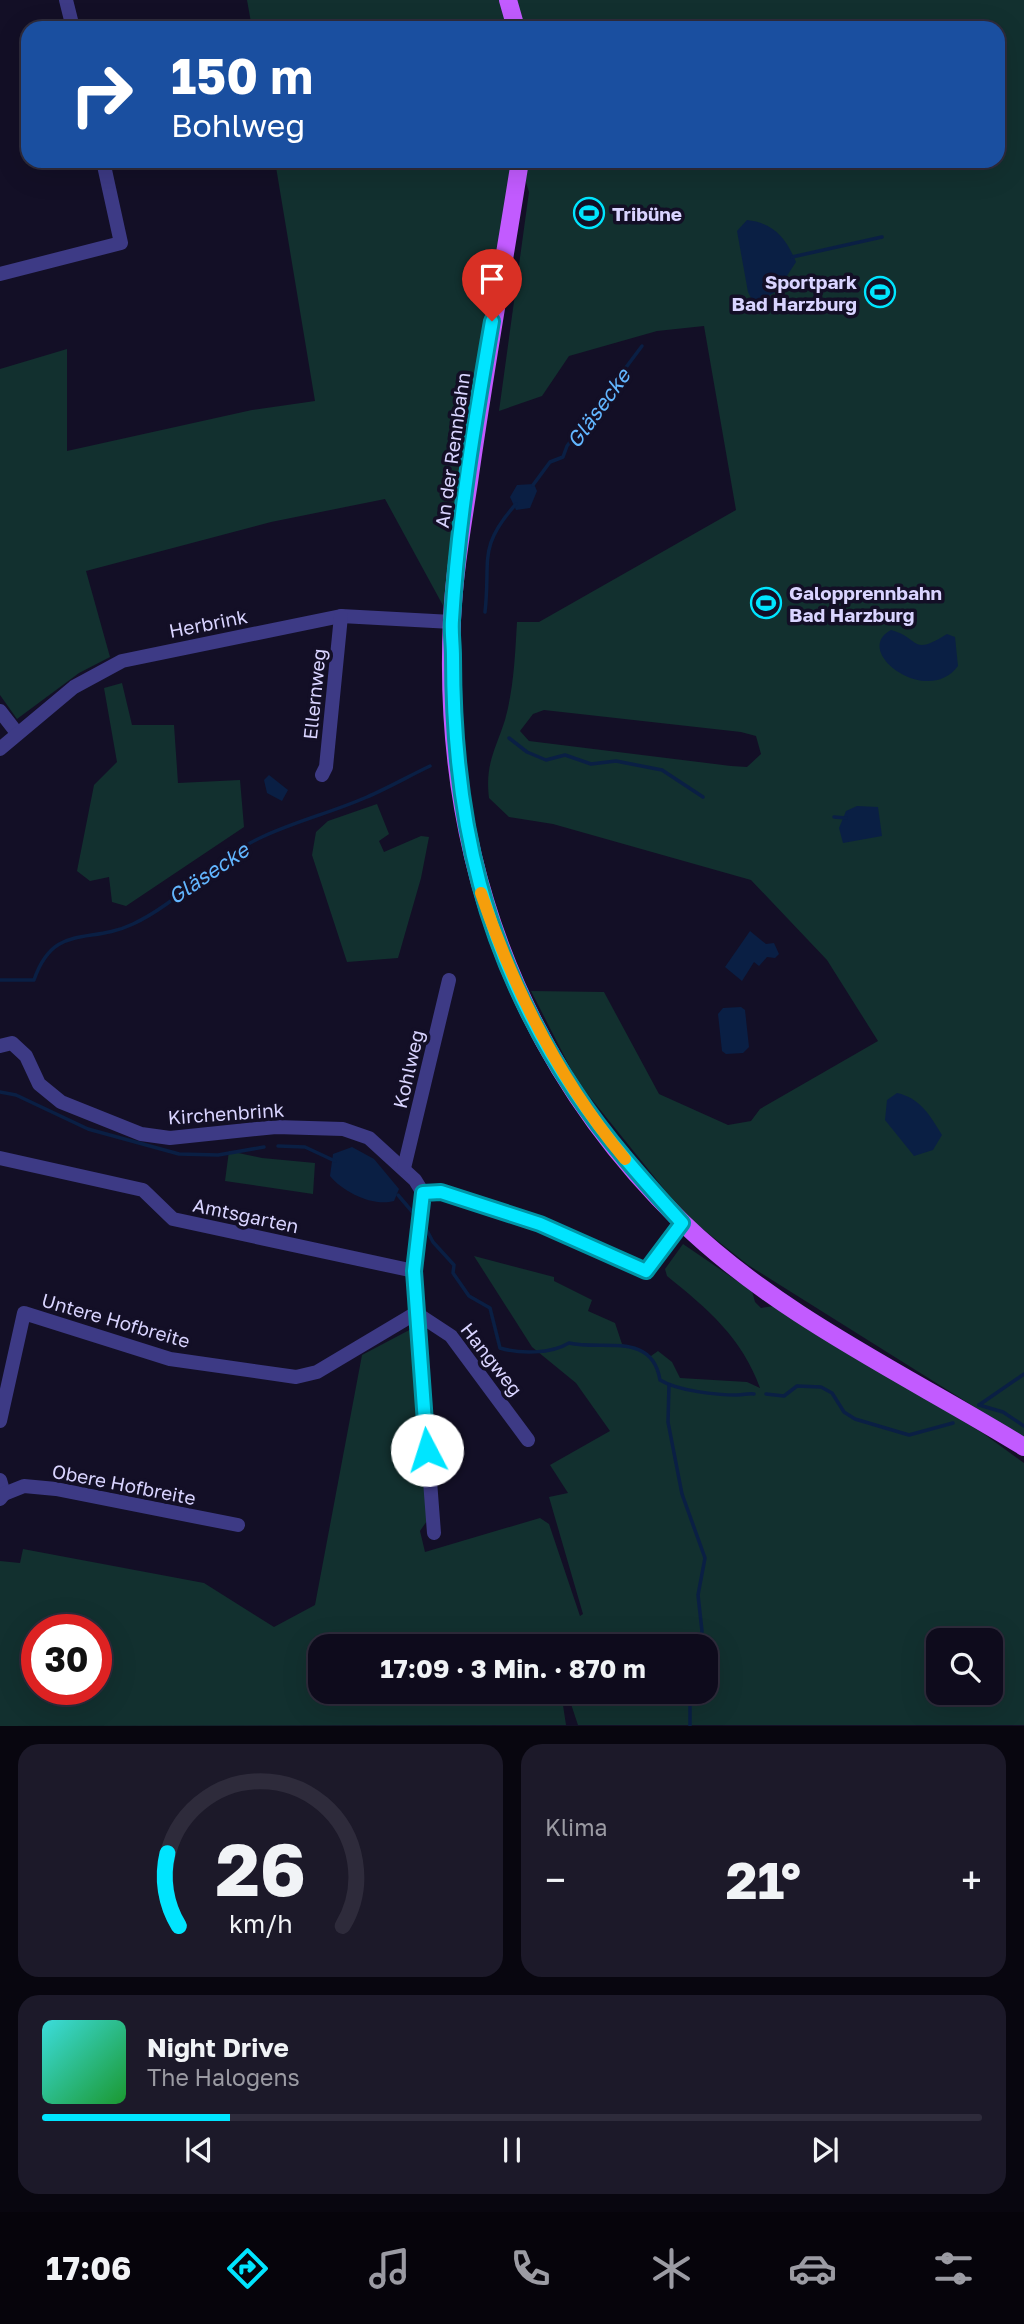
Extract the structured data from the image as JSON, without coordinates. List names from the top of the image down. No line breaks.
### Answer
{"streets":{"main road":["An der Rennbahn"],"street":["Herbrink","Ellernweg","Kohlweg","Kirchenbrink","Amtsgarten","Untere Hofbreite","Hangweg","Obere Hofbreite"]},"crossings":[["An der Rennbahn","Herbrink"],["Herbrink","Ellernweg"],["Kohlweg","Kirchenbrink"],["Untere Hofbreite","Hangweg"]],"water":["Gläsecke"],"places":{"sports":["Tribüne","Sportpark Bad Harzburg","Galopprennbahn Bad Harzburg"]},"page":{"turn":["150 m","Bohlweg"],"limit":"30","trip":"17:09 · 3 Min. · 870 m","tile":"Klima","heat":["−","21°","+"],"song":["Night Drive","The Halogens"],"tabs":"17:06","gauge":["26","km/h"]}}
